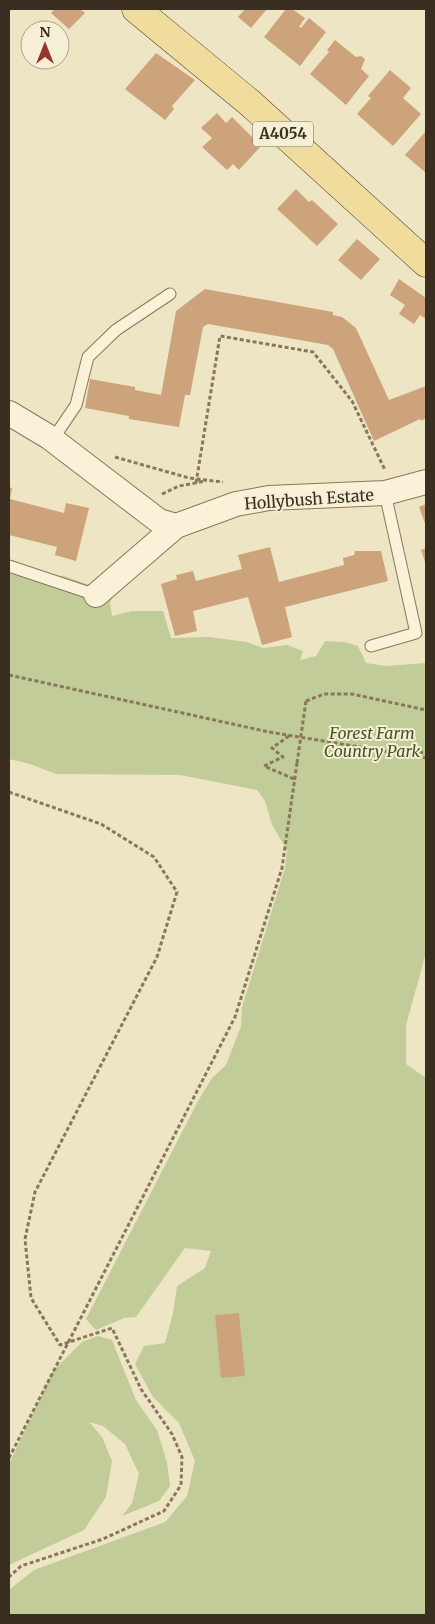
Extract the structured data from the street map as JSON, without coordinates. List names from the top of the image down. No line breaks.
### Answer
{"streets":{"main road":["A4054"],"street":["Hollybush Estate"]},"parks":["Forest Farm Country Park"],"north":"top"}
